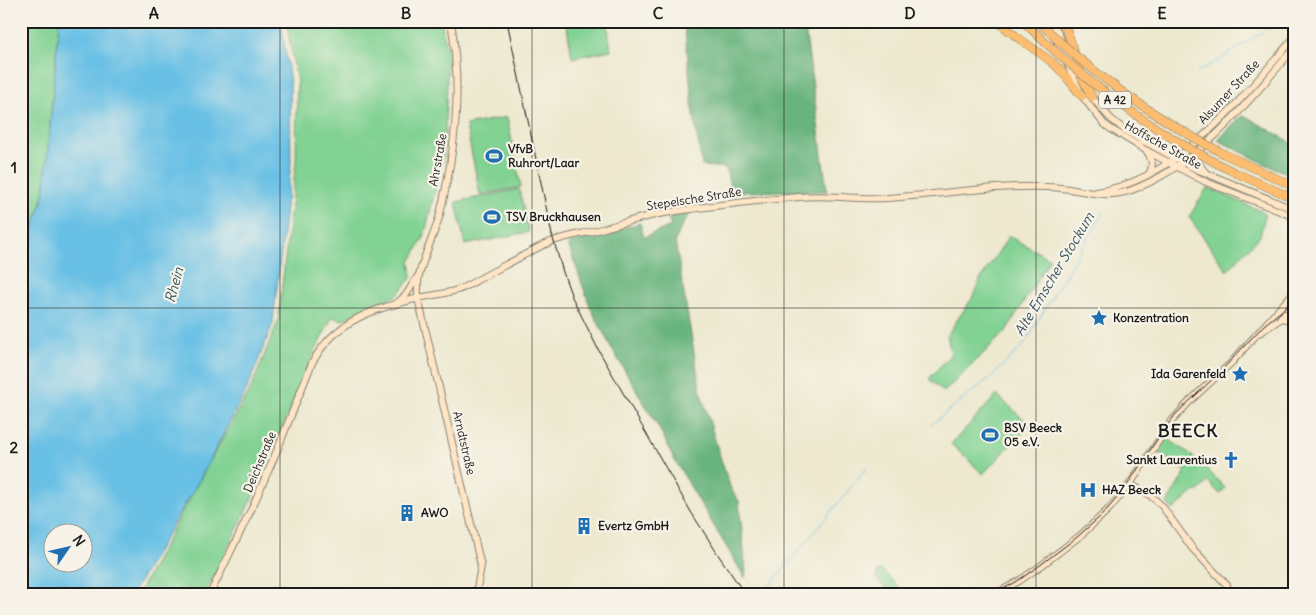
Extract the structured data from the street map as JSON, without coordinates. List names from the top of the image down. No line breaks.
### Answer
{"streets":{"highway":["A 42"],"street":["Alsumer Straße","Hoffsche Straße","Ahrstraße","Stepelsche Straße","Arndtstraße","Deichstraße"]},"crossings":[["Alsumer Straße","Hoffsche Straße"],["Alsumer Straße","Stepelsche Straße"],["Hoffsche Straße","Stepelsche Straße"],["Ahrstraße","Stepelsche Straße"],["Ahrstraße","Arndtstraße"],["Stepelsche Straße","Arndtstraße"],["Stepelsche Straße","Deichstraße"]],"districts":["BEECK"],"water":["Alte Emscher Stockum","Rhein"],"places":{"sports":["VfvB Ruhrort/Laar","TSV Bruckhausen","BSV Beeck 05 e.V."],"place":["Konzentration","Ida Garenfeld"],"church":["Sankt Laurentius"],"hospital":["HAZ Beeck"],"building":["AWO","Evertz GmbH"]},"north":"top right","grid":{"columns":["A","B","C","D","E"],"rows":["1","2"]}}
